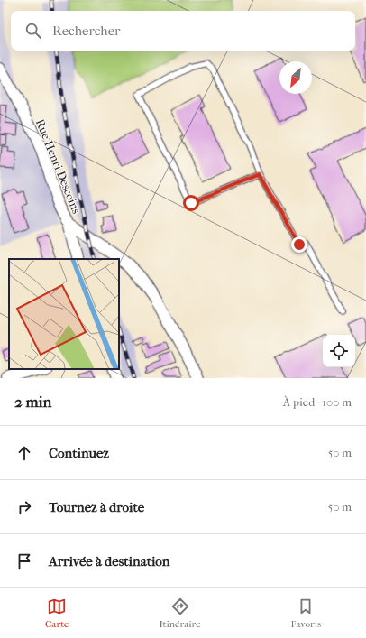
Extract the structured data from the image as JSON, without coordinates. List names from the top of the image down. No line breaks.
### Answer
{"streets":{"street":["Rue Henri Descoins"]},"north":"bottom left","page":{"search":"Rechercher","heading":["2 min","À pied · 100 m"],"list":[["Continuez","50 m"],["Tournez à droite","50 m"],"Arrivée à destination"],"nav":["Carte","Itinéraire","Favoris"]}}
